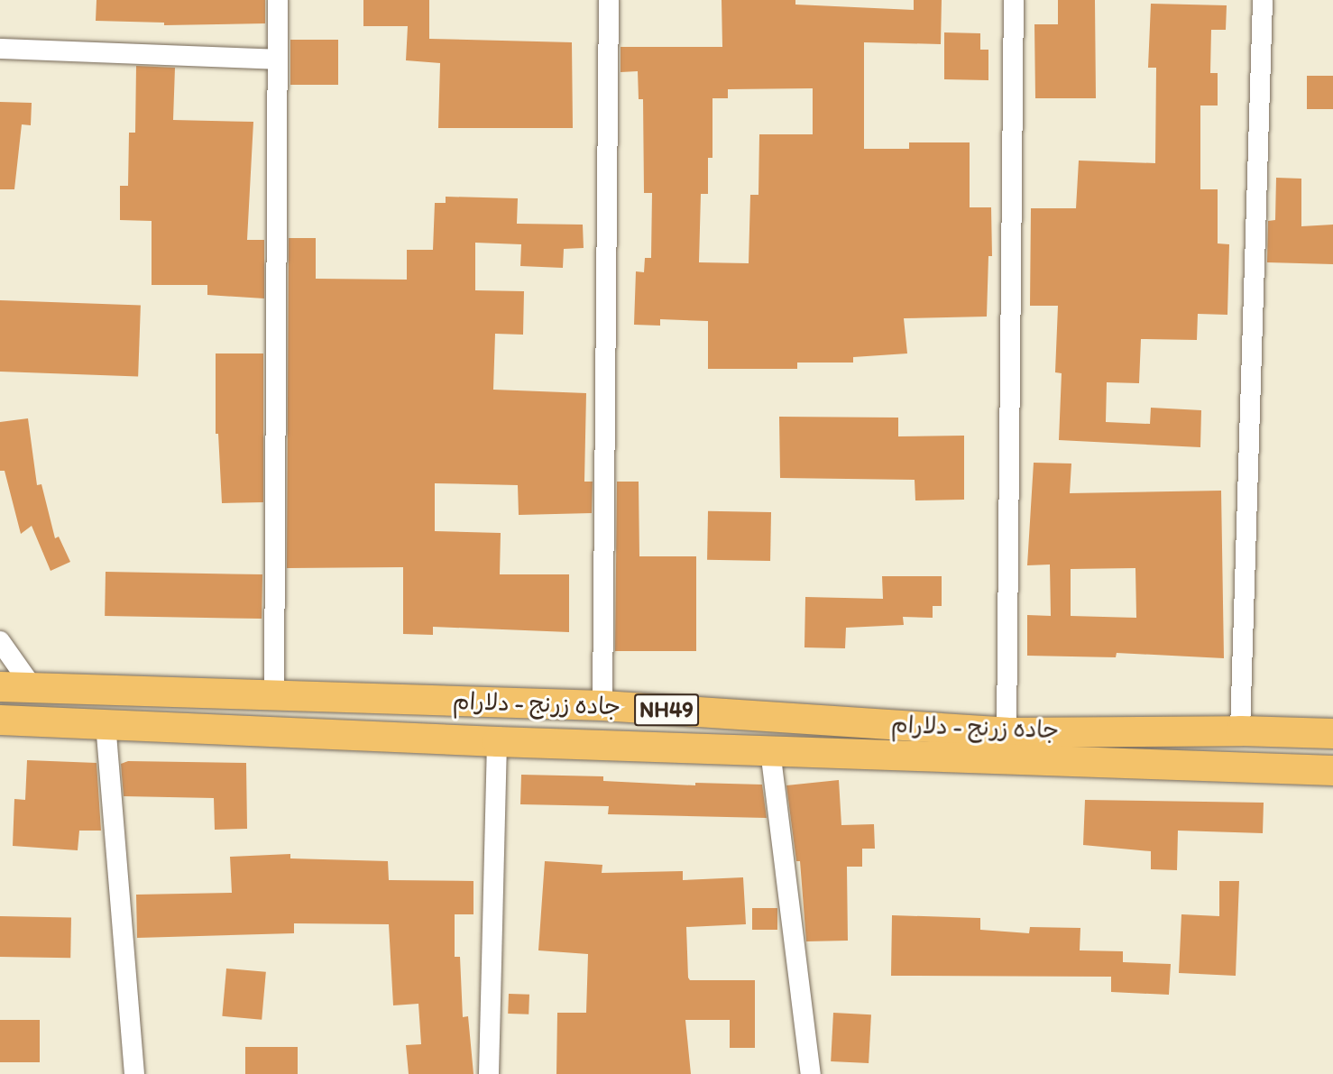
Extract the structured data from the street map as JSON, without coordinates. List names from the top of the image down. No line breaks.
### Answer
{"streets":{"highway":["جاده زرنج - دلارام","NH49"]}}
